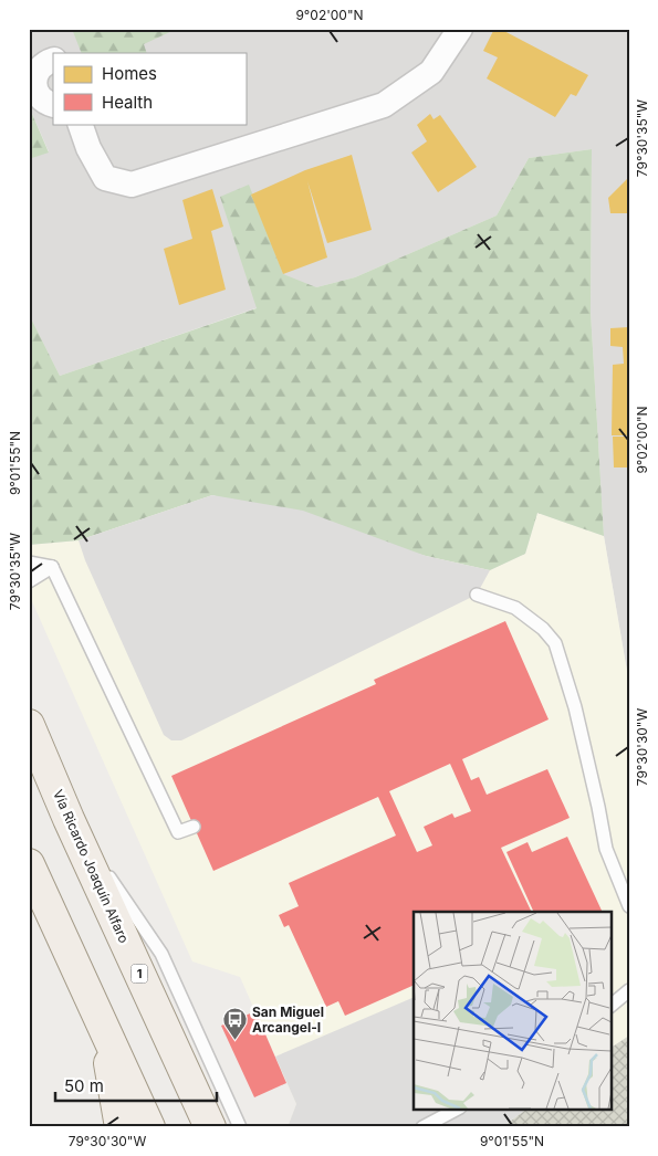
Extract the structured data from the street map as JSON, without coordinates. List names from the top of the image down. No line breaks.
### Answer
{"streets":{"main road":["Vía Ricardo Joaquín Alfaro","1"]},"places":{"bus stop":["San Miguel Arcangel-I"]},"legend":["Homes","Health"],"scale_bar":"50 m","coordinates":["9°02'00\"N","79°30'35\"W","9°01'55\"N","79°30'30\"W"]}
